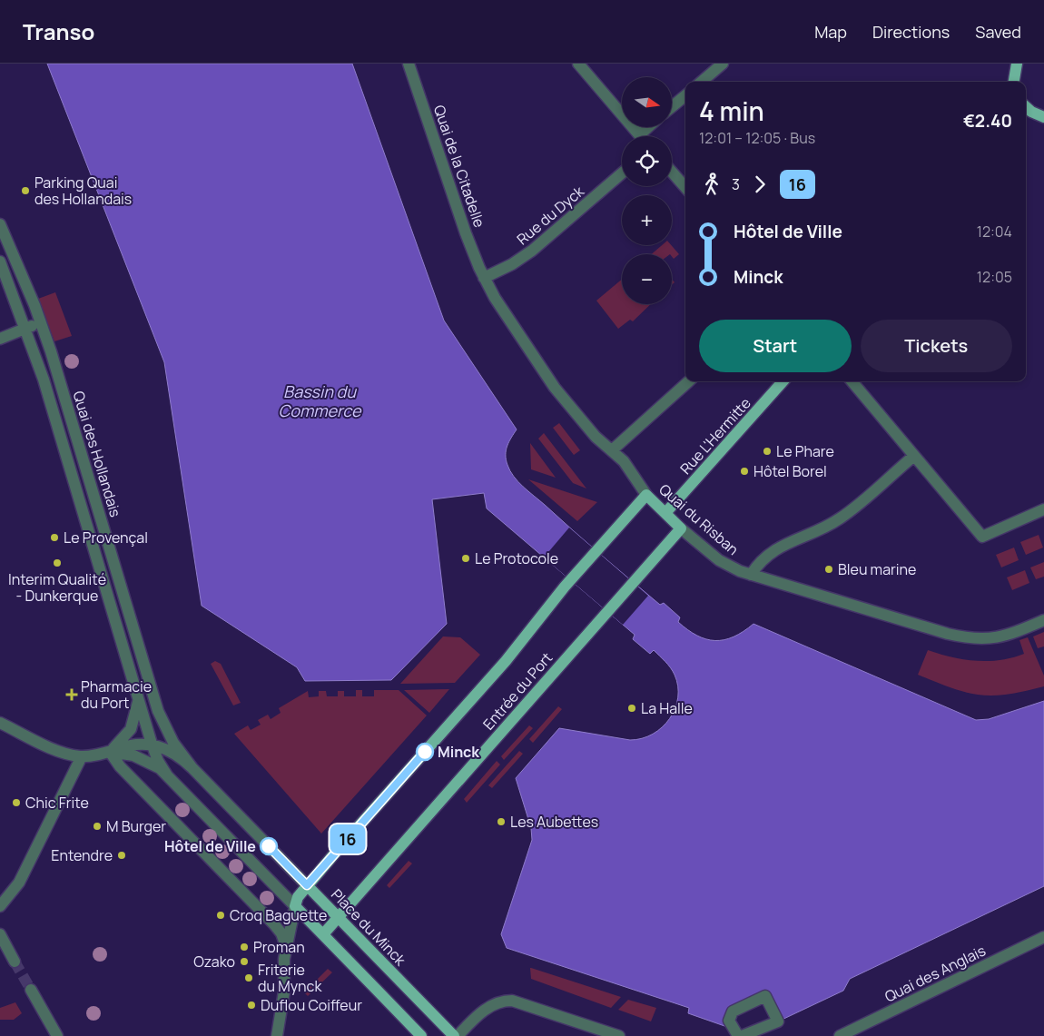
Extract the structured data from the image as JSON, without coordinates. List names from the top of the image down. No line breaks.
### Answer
{"streets":{"main road":["Rue L'Hermitte","Quai du Risban","Entrée du Port","Place du Minck"],"street":["Quai de la Citadelle","Rue du Dyck","Quai des Hollandais","Quai des Anglais"]},"crossings":[["Quai de la Citadelle","Rue du Dyck"],["Quai de la Citadelle","Quai du Risban"],["Rue du Dyck","Quai du Risban"],["Rue L'Hermitte","Quai du Risban"],["Quai des Hollandais","Place du Minck"],["Quai du Risban","Entrée du Port"],["Entrée du Port","Place du Minck"]],"water":["Bassin du Commerce"],"places":{"other":["Parking Quai des Hollandais","Le Phare","Hôtel Borel","Le Provençal","Le Protocole","Interim Qualité - Dunkerque","Bleu marine","La Halle","Minck","Chic Frite","Les Aubettes","M Burger","Hôtel de Ville","Entendre","Croq Baguette","Proman","Ozako","Friterie du Mynck","Duflou Coiffeur"],"health":["Pharmacie du Port"]},"lines":["bus line 16"],"north":"right","page":{"header":"Transo","nav":["Map","Directions","Saved"],"on_map":"16","map_buttons":["+","−"],"heading":["4 min","12:01 – 12:05 · Bus","€2.40"],"legs":["3","16"],"list":[{"name":"Hôtel de Ville","value":"12:04"},{"name":"Minck","value":"12:05"}],"buttons":["Start","Tickets"]}}
